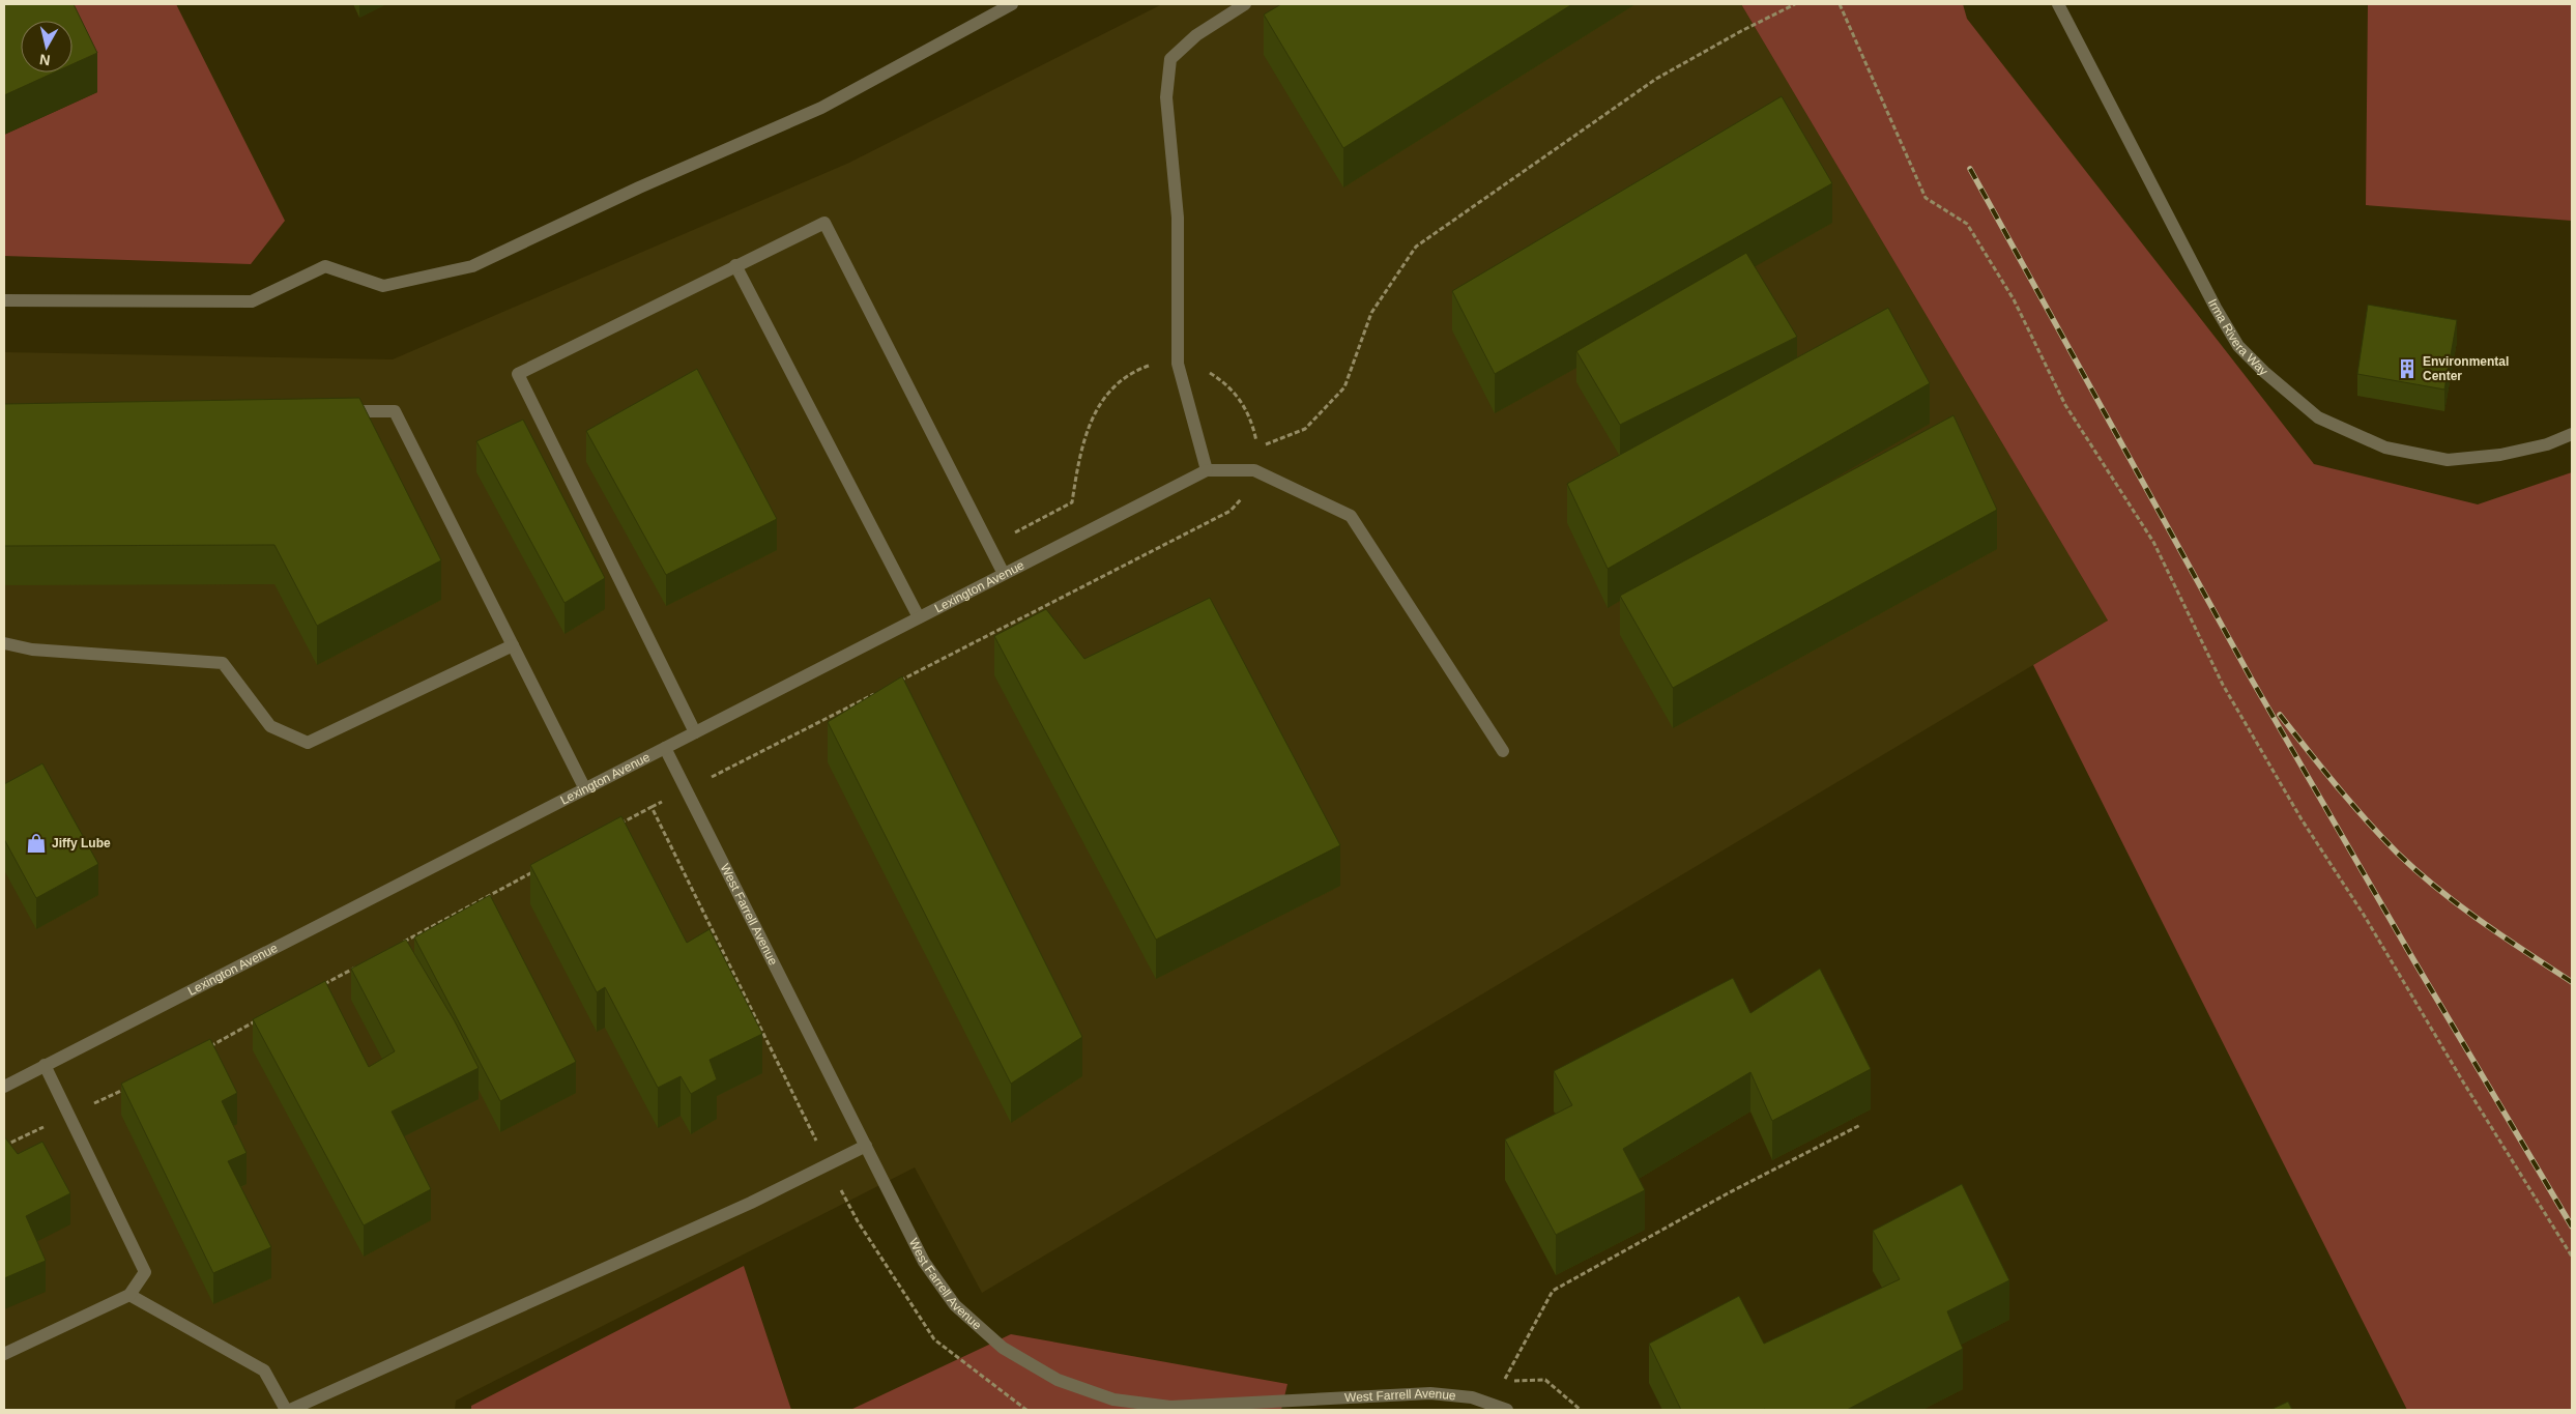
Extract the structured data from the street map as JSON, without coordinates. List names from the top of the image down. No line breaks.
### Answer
{"streets":{"street":["Irma Rivera Way","Lexington Avenue","West Farrell Avenue"]},"crossings":[["Lexington Avenue","West Farrell Avenue"]],"places":{"building":["Environmental Center"],"shop":["Jiffy Lube"]},"north":"bottom"}
